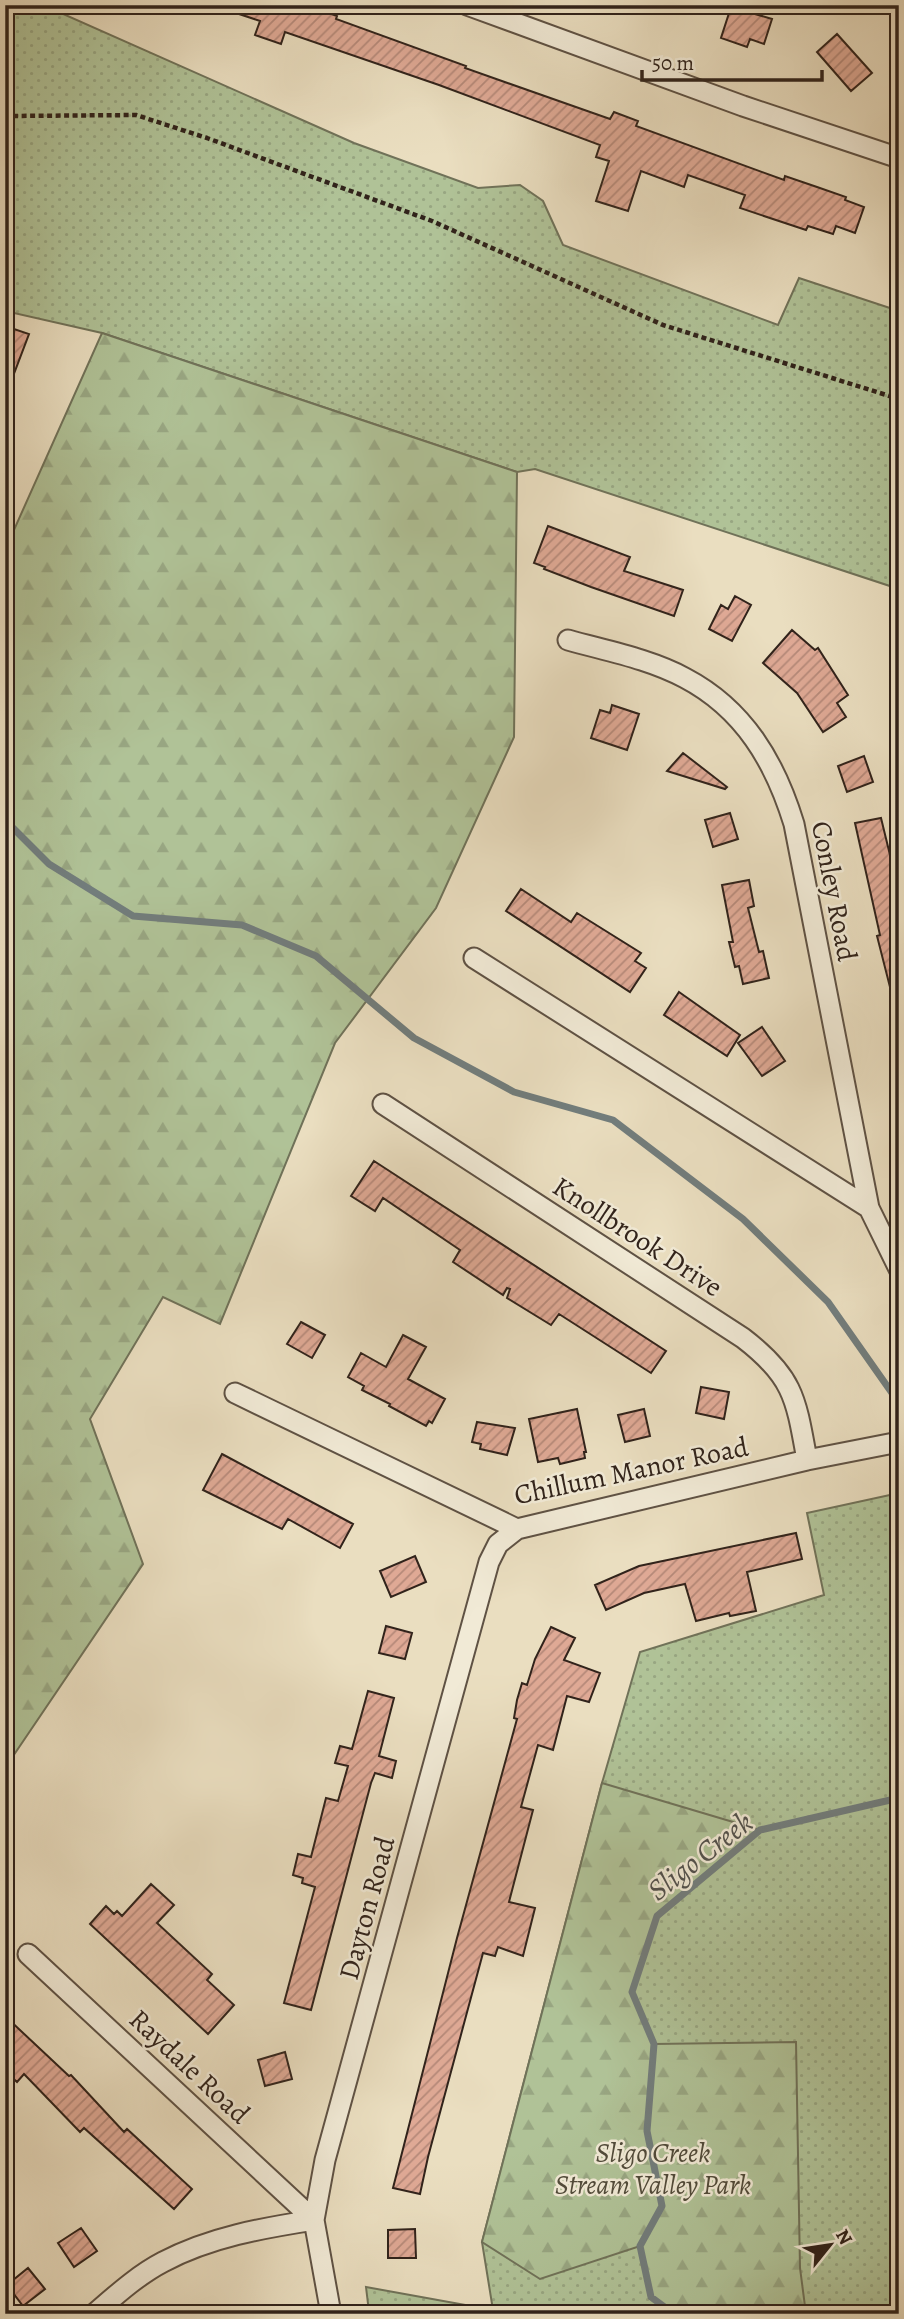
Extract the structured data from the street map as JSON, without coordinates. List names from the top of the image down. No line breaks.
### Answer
{"streets":{"street":["Conley Road","Knollbrook Drive","Chillum Manor Road","Dayton Road","Raydale Road"]},"crossings":[["Knollbrook Drive","Chillum Manor Road"],["Chillum Manor Road","Dayton Road"],["Dayton Road","Raydale Road"]],"water":["Sligo Creek"],"parks":["Sligo Creek Stream Valley Park"],"scale_bar":"50 m","north":"top right"}
